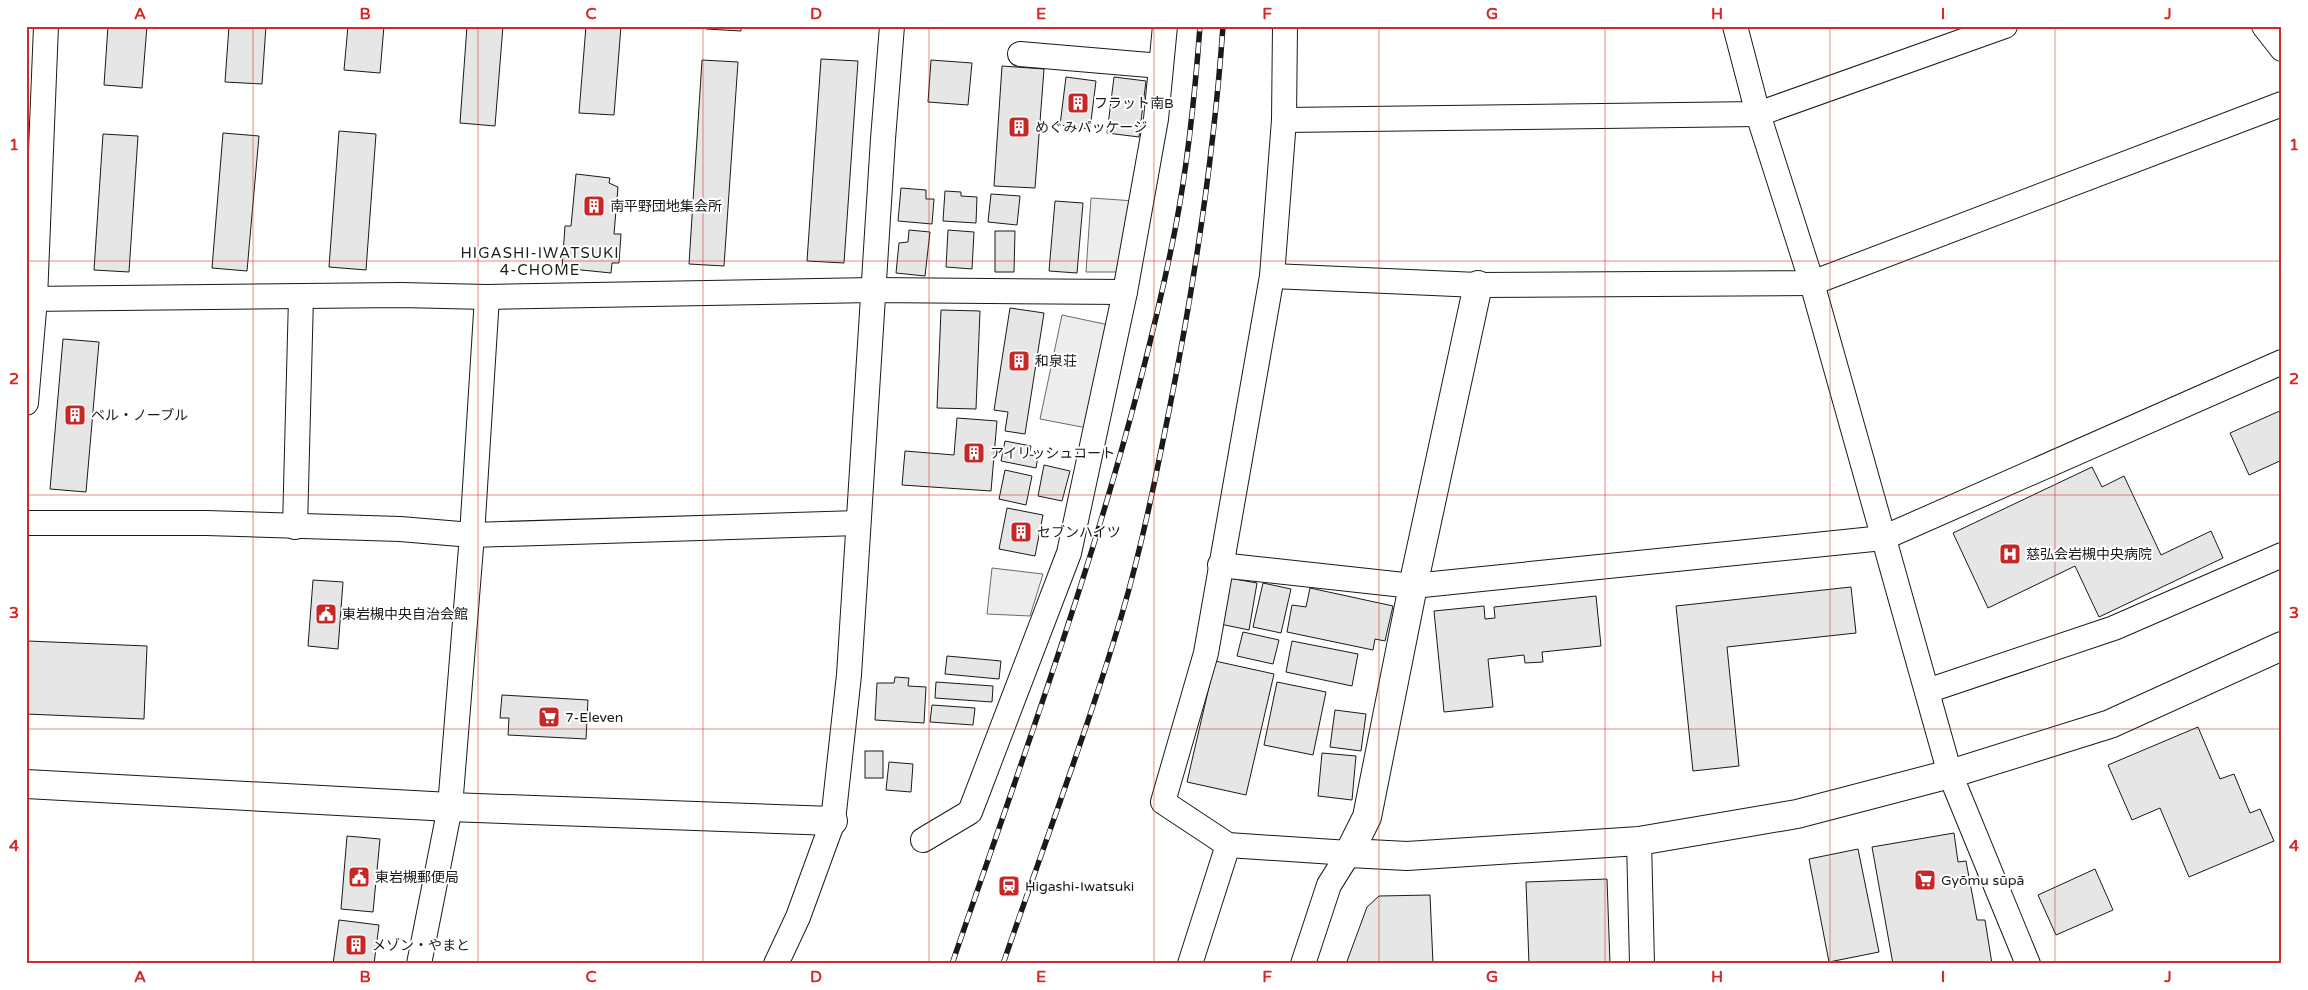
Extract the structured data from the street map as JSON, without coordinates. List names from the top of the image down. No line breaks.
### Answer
{"districts":["HIGASHI-IWATSUKI 4-CHOME"],"places":{"building":["フラット南B","めぐみパッケージ","南平野団地集会所","和泉荘","ベル・ノーブル","アイリッシュコート","セブンハイツ","メゾン・やまと"],"hospital":["慈弘会岩槻中央病院"],"public building":["東岩槻中央自治会館","東岩槻郵便局"],"supermarket":["7-Eleven","Gyōmu sūpā"],"station":["Higashi-Iwatsuki"]},"grid":{"columns":["A","B","C","D","E","F","G","H","I","J"],"rows":["1","2","3","4"]}}
